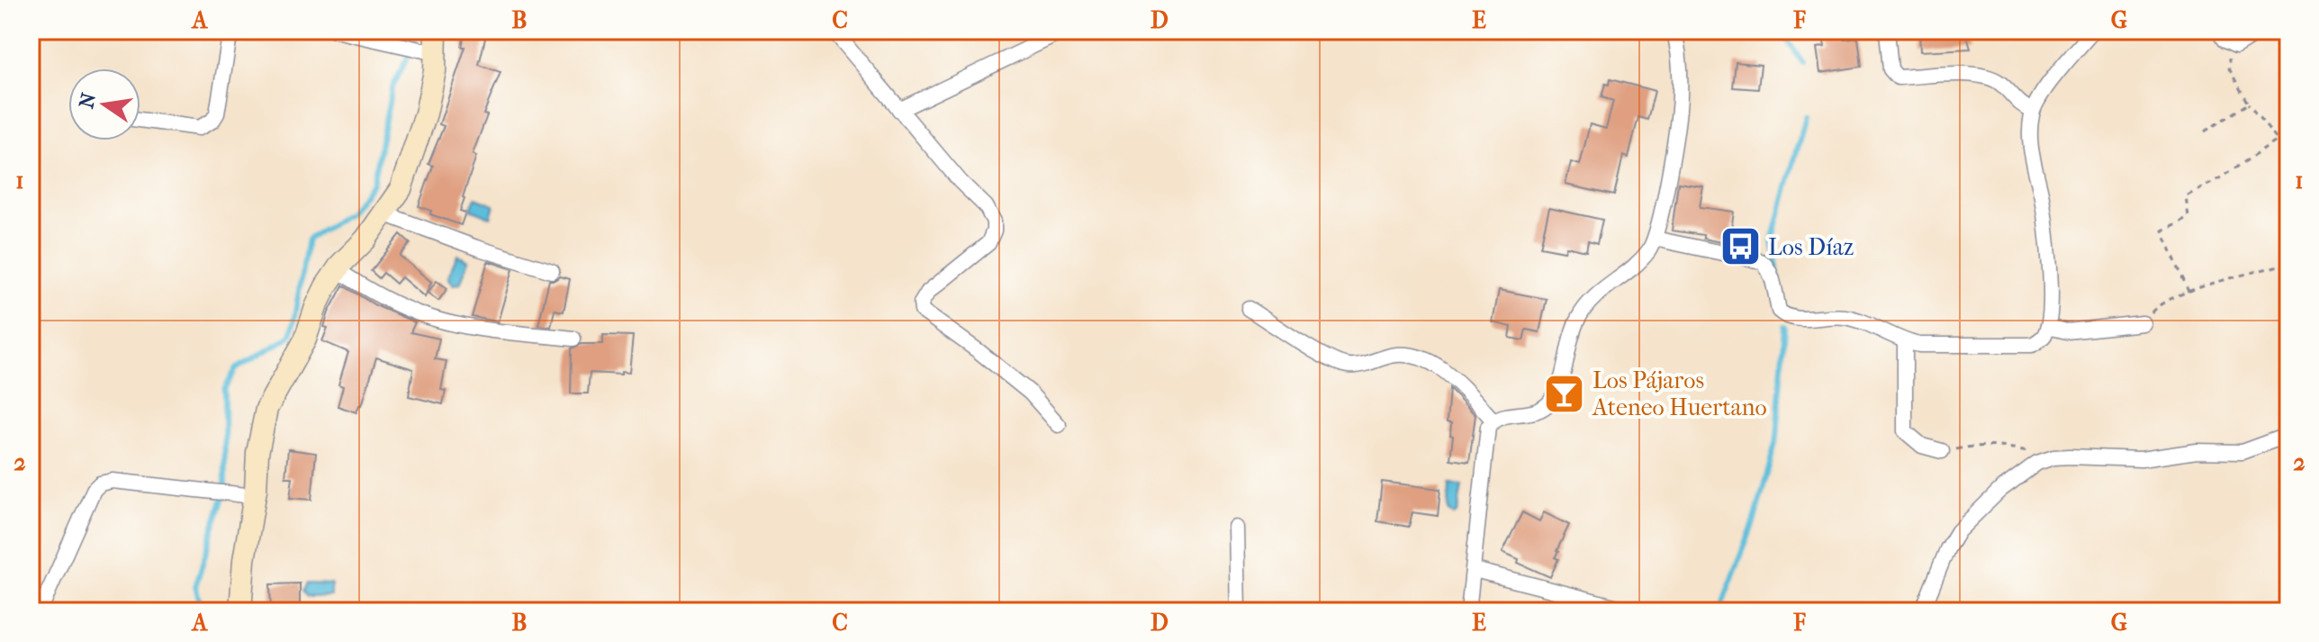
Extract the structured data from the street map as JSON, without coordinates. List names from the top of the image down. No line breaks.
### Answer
{"places":{"bus stop":["Los Díaz"],"bar":["Los Pájaros Ateneo Huertano"]},"north":"left","grid":{"columns":["A","B","C","D","E","F","G"],"rows":["1","2"]}}
